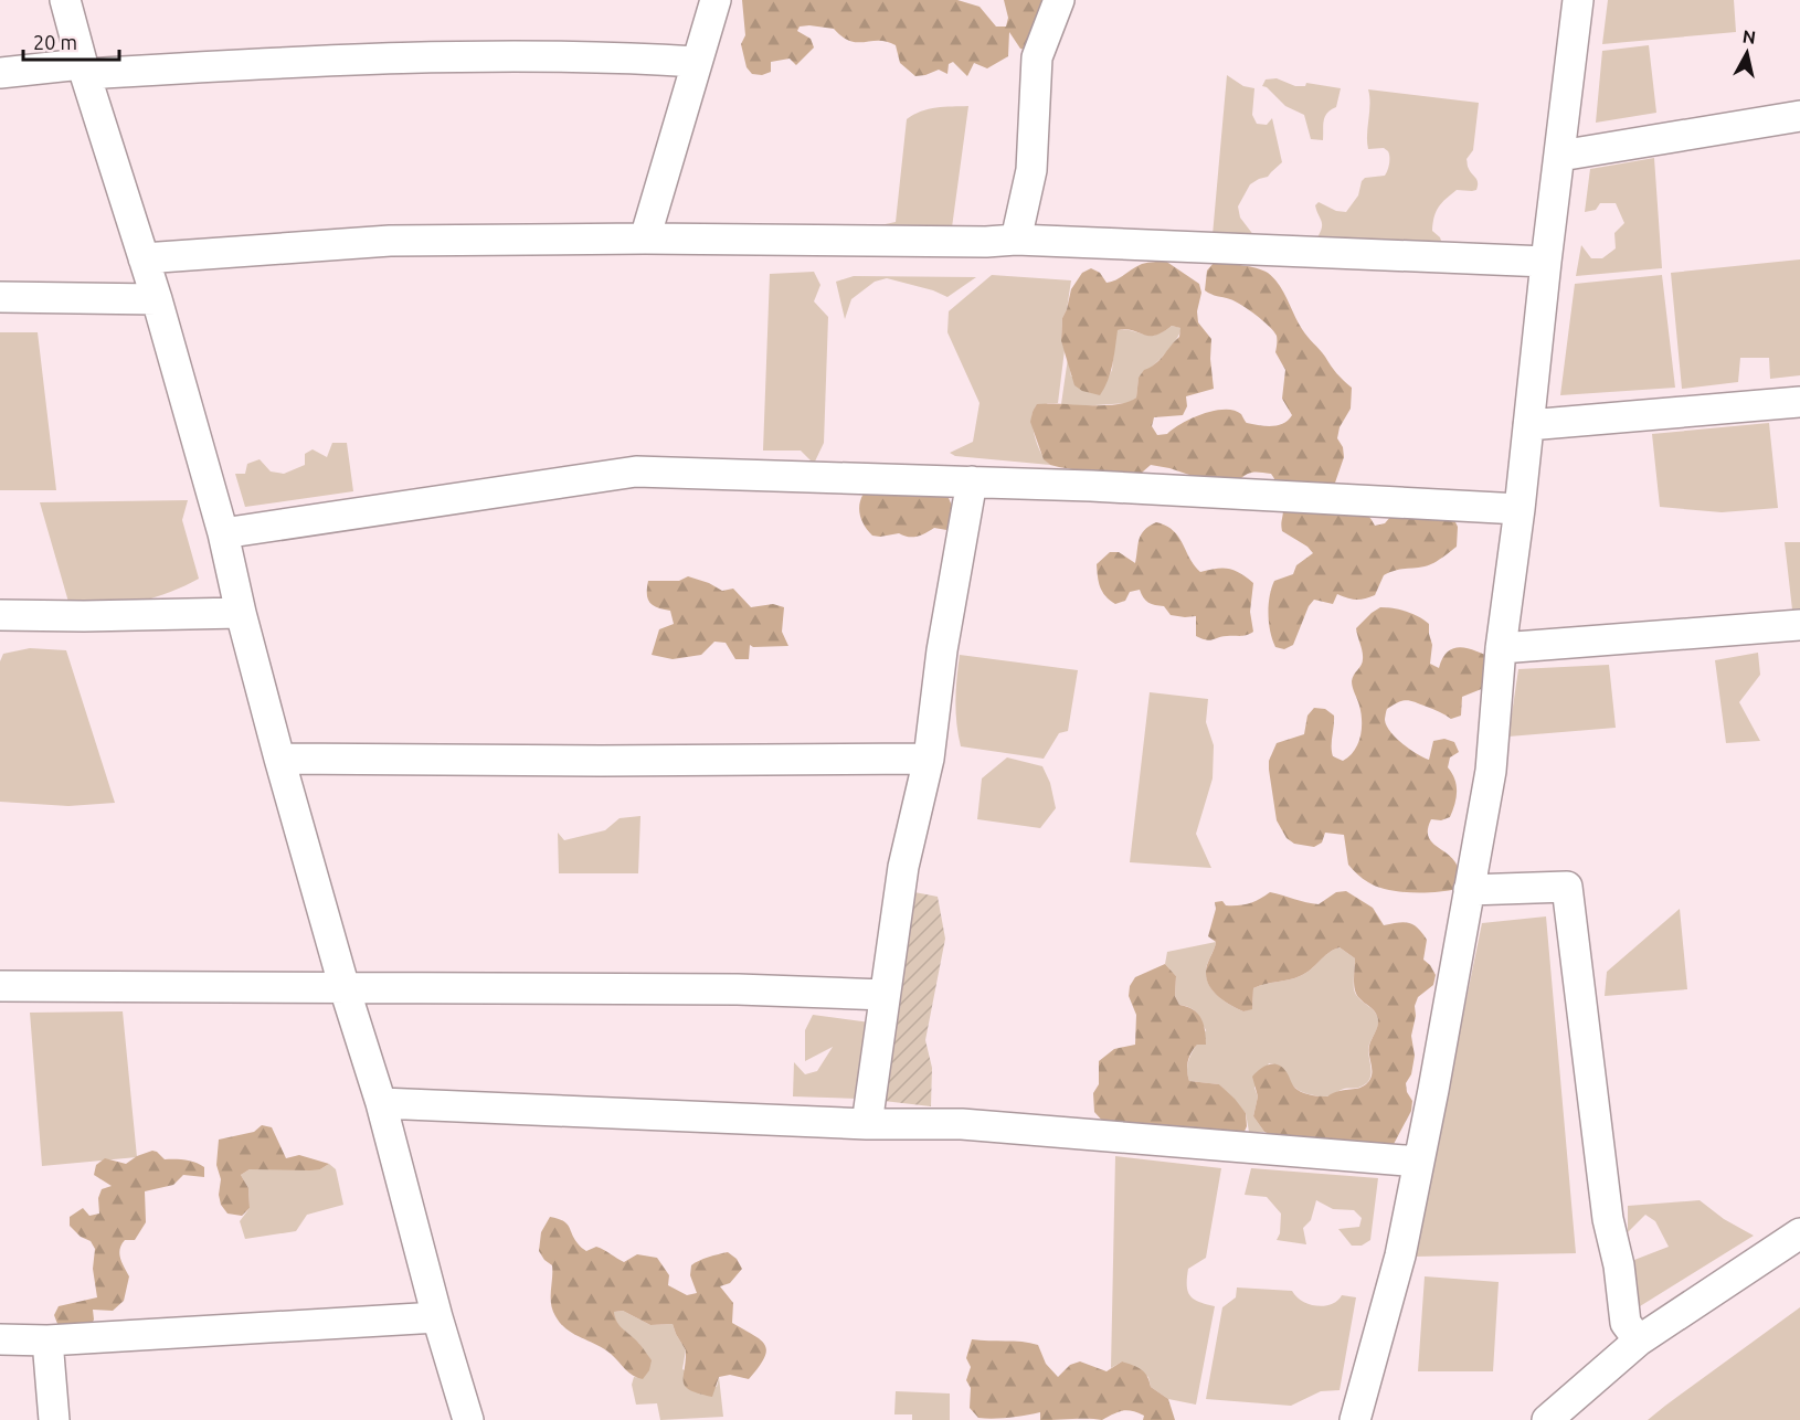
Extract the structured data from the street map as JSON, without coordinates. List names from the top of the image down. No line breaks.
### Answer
{"scale_bar":"20 m","north":"top"}
